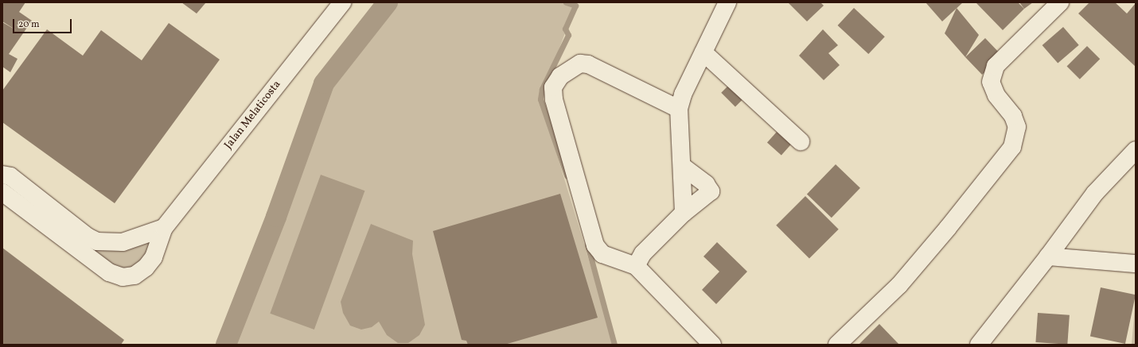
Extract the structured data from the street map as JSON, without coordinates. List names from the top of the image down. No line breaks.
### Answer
{"streets":{"street":["Jalan Melaticosta"]},"scale_bar":"20 m"}
